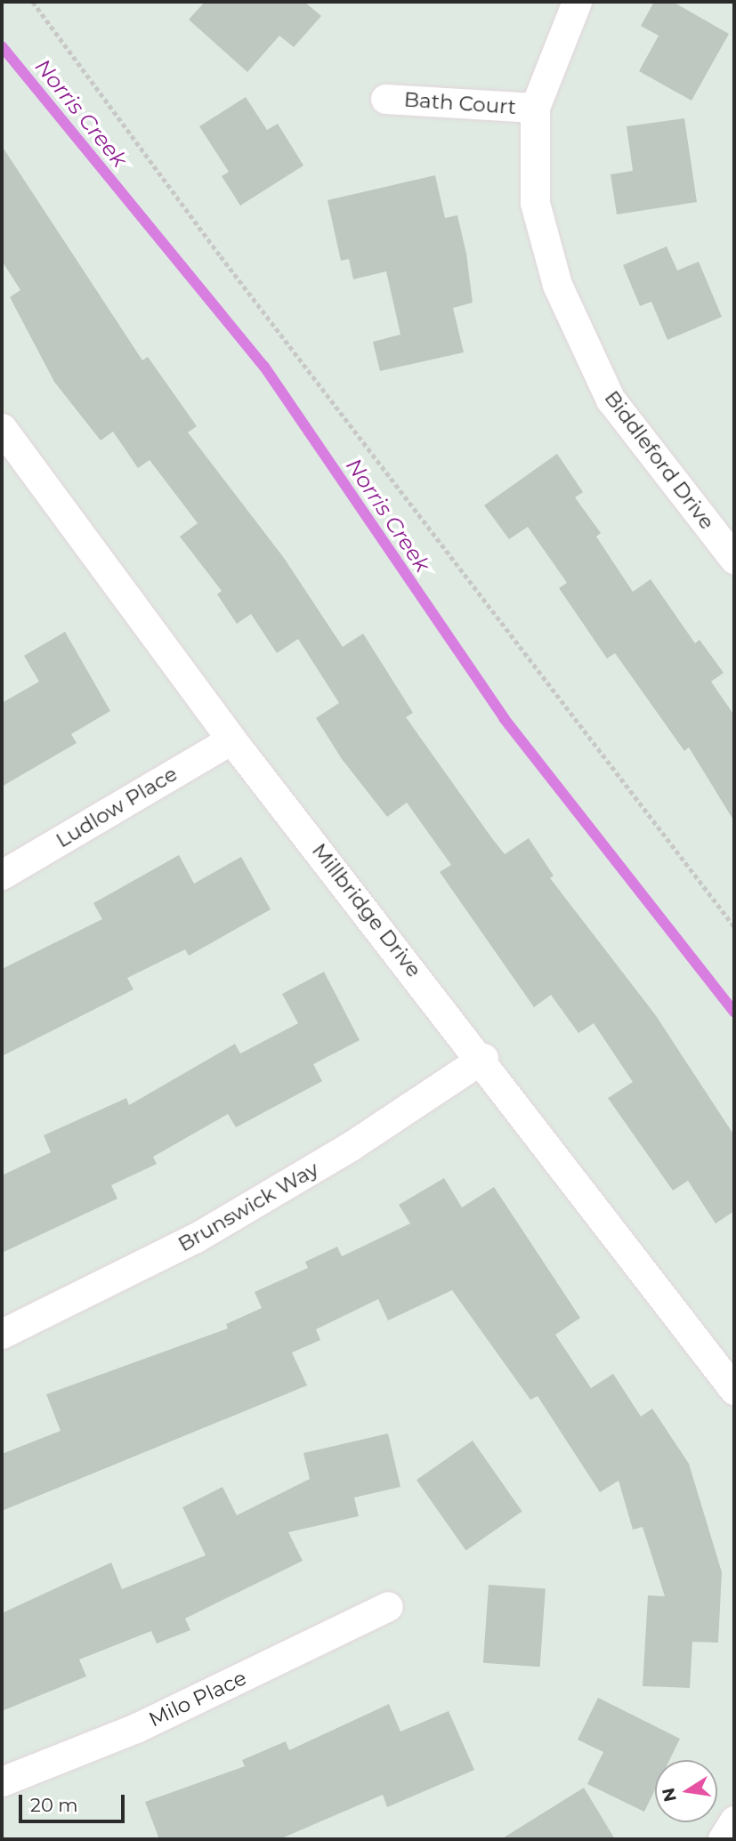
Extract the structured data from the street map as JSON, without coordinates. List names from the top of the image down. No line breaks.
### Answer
{"streets":{"street":["Bath Court","Biddleford Drive","Ludlow Place","Millbridge Drive","Brunswick Way","Milo Place"]},"crossings":[["Bath Court","Biddleford Drive"],["Ludlow Place","Millbridge Drive"],["Millbridge Drive","Brunswick Way"]],"water":["Norris Creek"],"scale_bar":"20 m","north":"left"}
